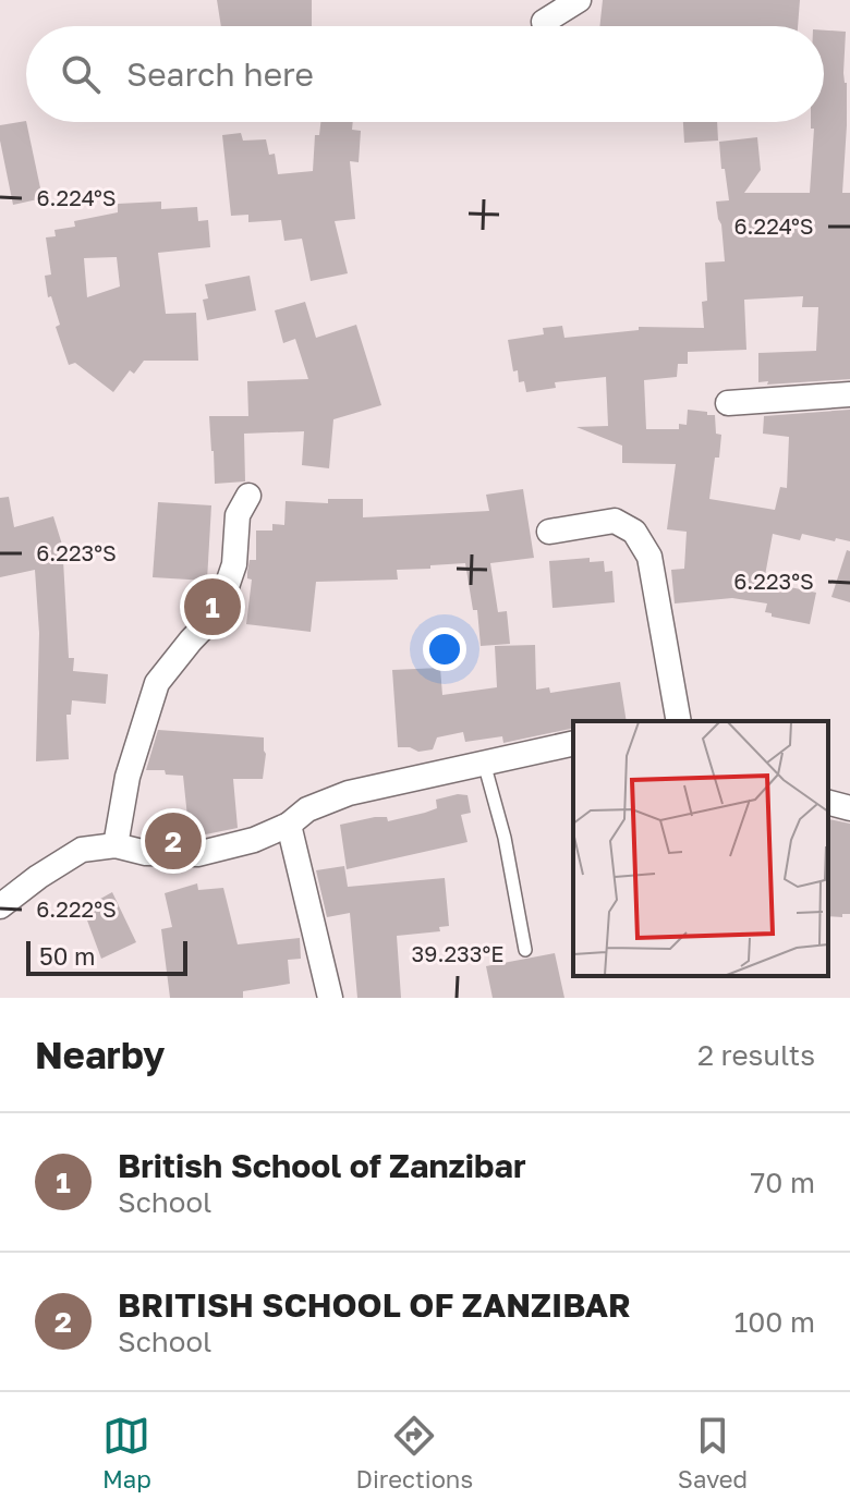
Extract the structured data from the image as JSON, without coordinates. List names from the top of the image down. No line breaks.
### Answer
{"scale_bar":"50 m","page":{"search":"Search here","pins":["1","2"],"scale":"50 m","heading":["Nearby","2 results"],"list":[{"mark":"1","name":"British School of Zanzibar","note":"School","value":"70 m"},{"mark":"2","name":"BRITISH SCHOOL OF ZANZIBAR","note":"School","value":"100 m"}],"nav":["Map","Directions","Saved"]},"coordinates":["6.224°S","6.223°S","6.222°S","39.233°E"]}
